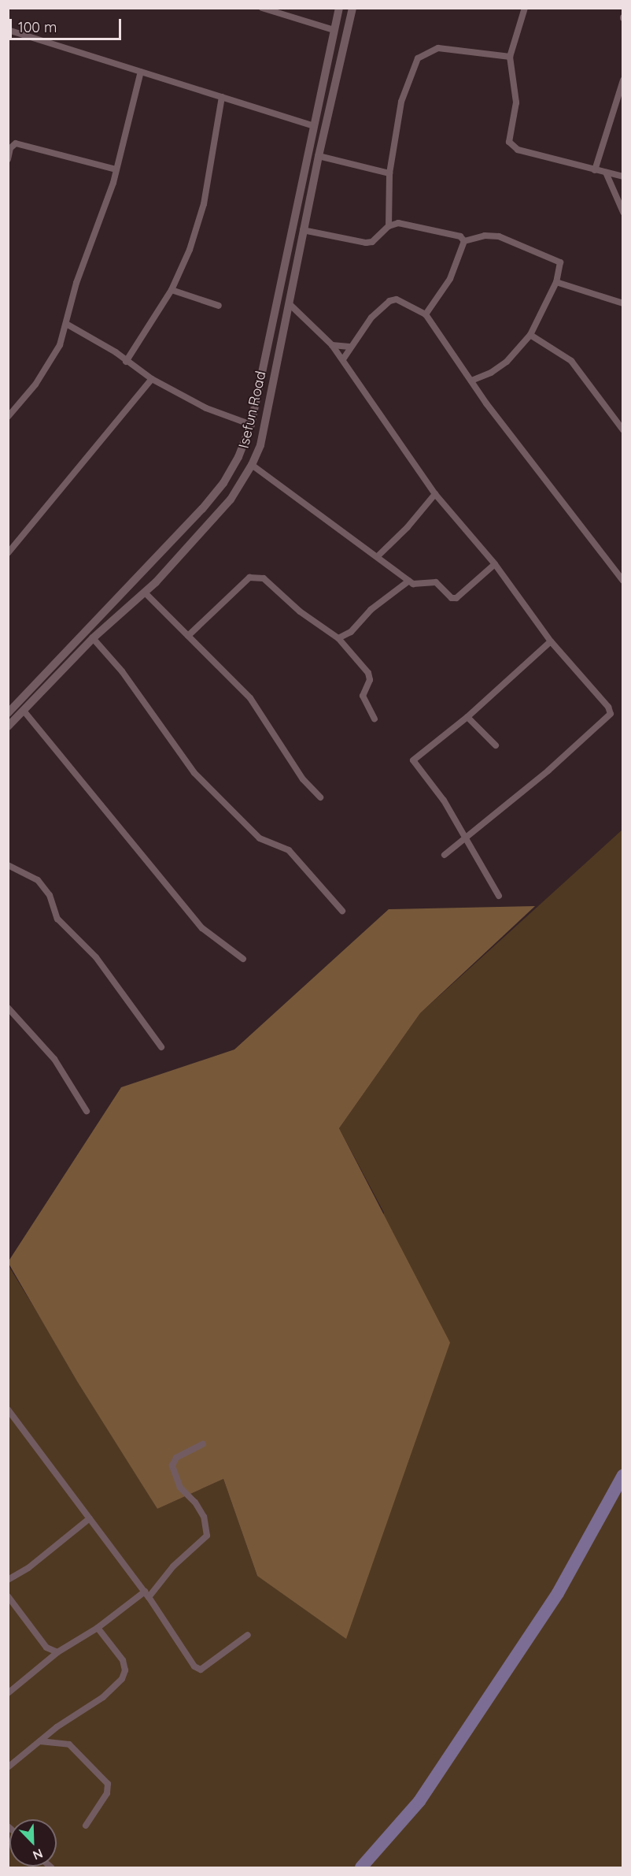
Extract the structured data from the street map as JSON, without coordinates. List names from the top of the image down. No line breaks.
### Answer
{"streets":{"street":["Isefun Road"]},"scale_bar":"100 m","north":"bottom right"}
